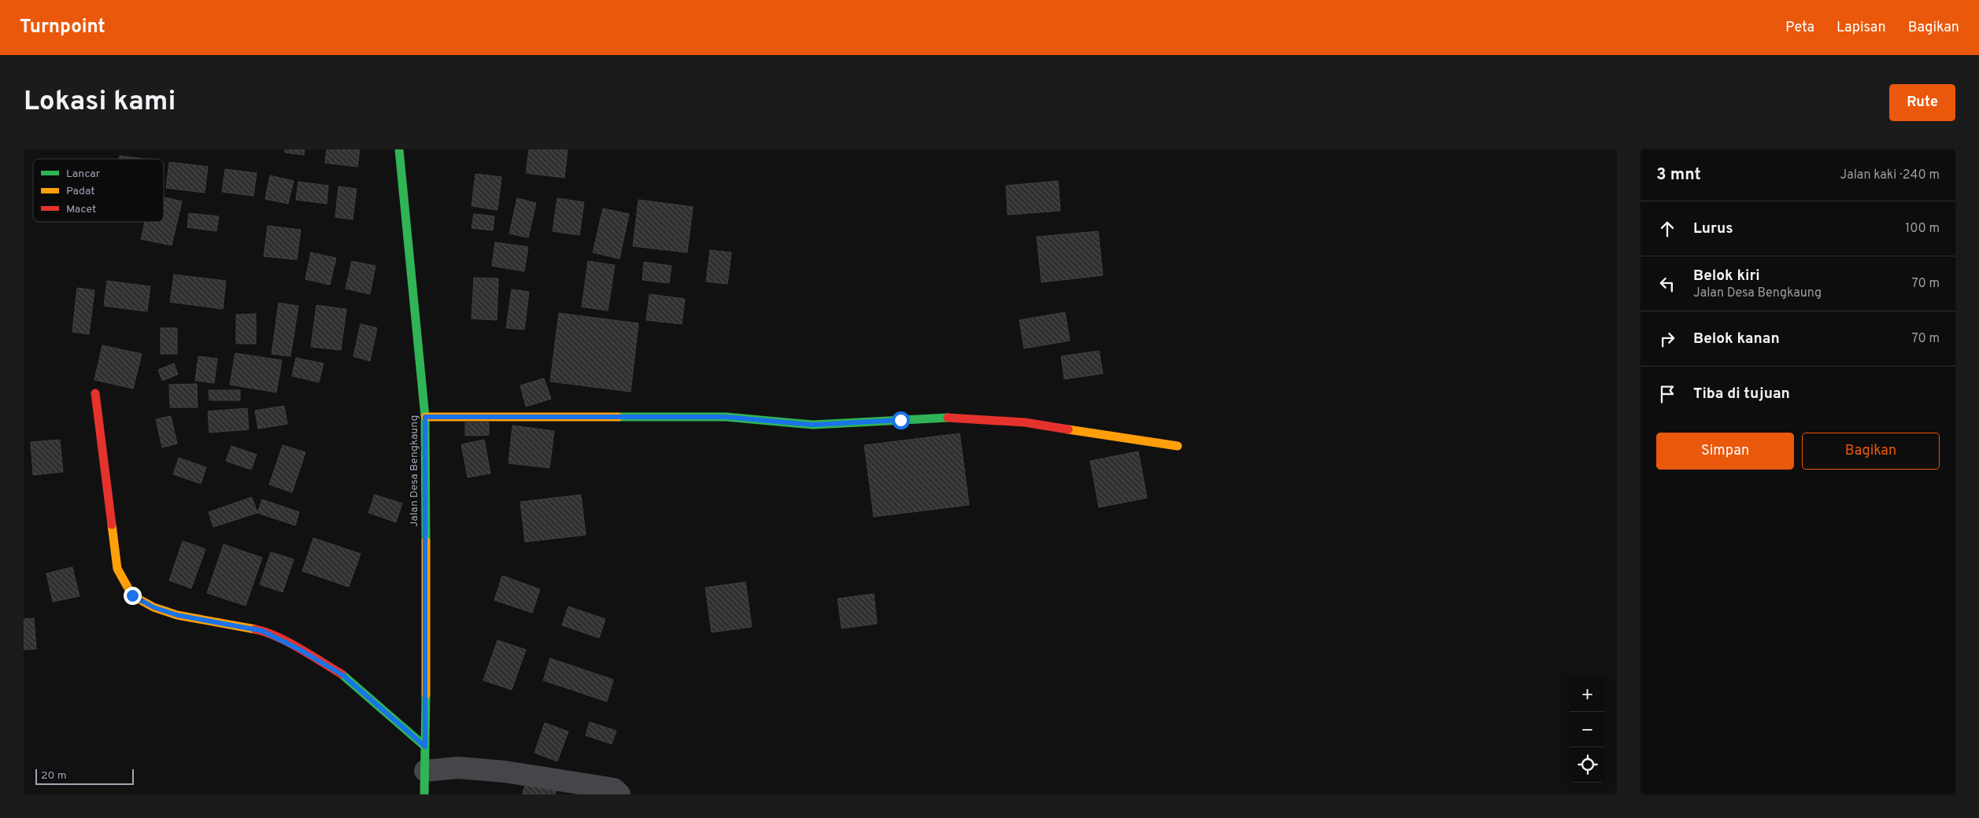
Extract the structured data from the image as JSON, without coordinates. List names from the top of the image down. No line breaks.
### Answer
{"streets":{"street":["Jalan Desa Bengkaung"]},"legend":["Lancar","Padat","Macet"],"scale_bar":"20 m","page":{"header":"Turnpoint","nav":["Peta","Lapisan","Bagikan"],"buttons":["Rute",["Simpan","Bagikan"]],"title":"Lokasi kami","heading":["3 mnt","Jalan kaki · 240 m"],"list":[["Lurus","100 m"],["Belok kiri","Jalan Desa Bengkaung","70 m"],["Belok kanan","70 m"],"Tiba di tujuan"],"map_buttons":["+","−"],"scale":"20 m"}}
